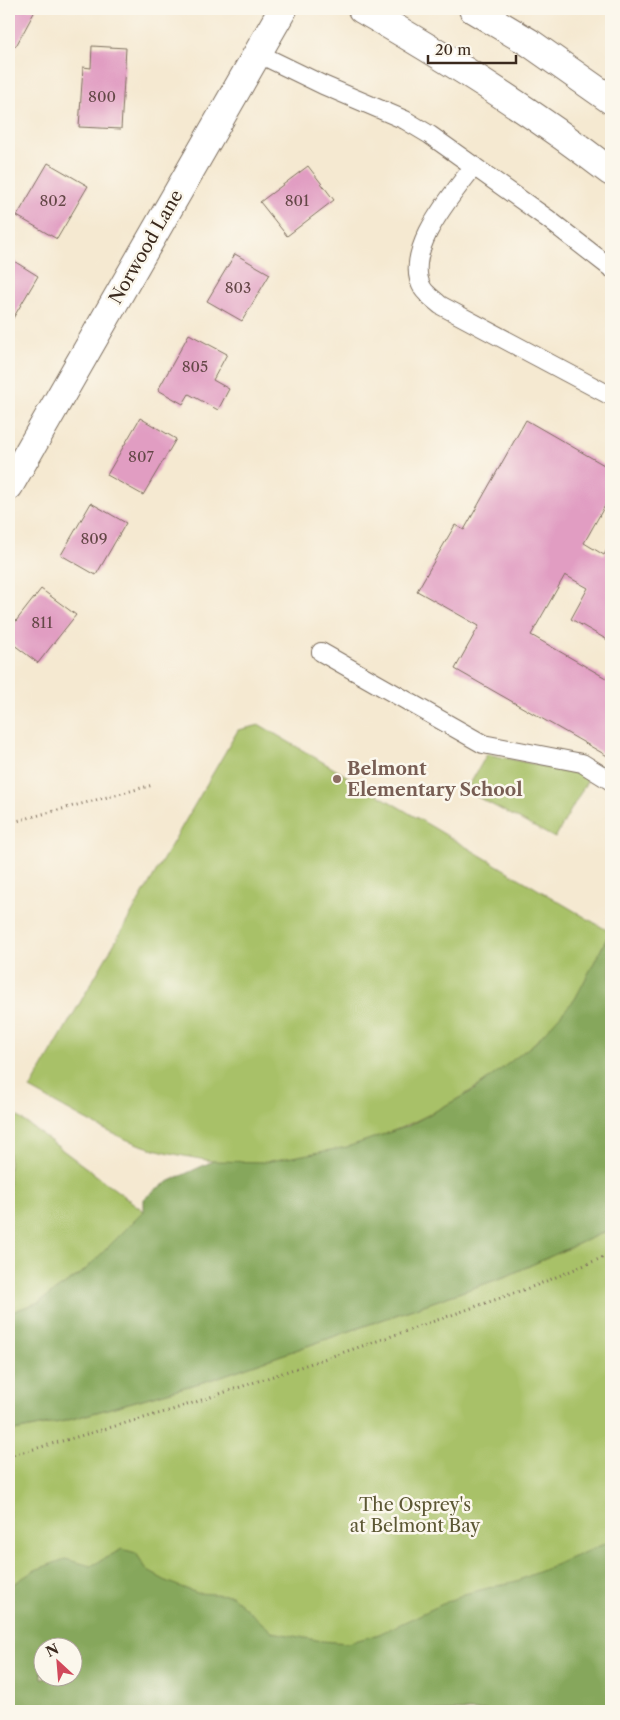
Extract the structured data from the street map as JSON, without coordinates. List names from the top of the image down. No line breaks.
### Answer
{"streets":{"street":["Norwood Lane"]},"parks":["The Osprey's at Belmont Bay"],"places":["Belmont Elementary School"],"house_numbers":["800","802","801","803","805","807","809","811"],"scale_bar":"20 m","north":"top left"}
